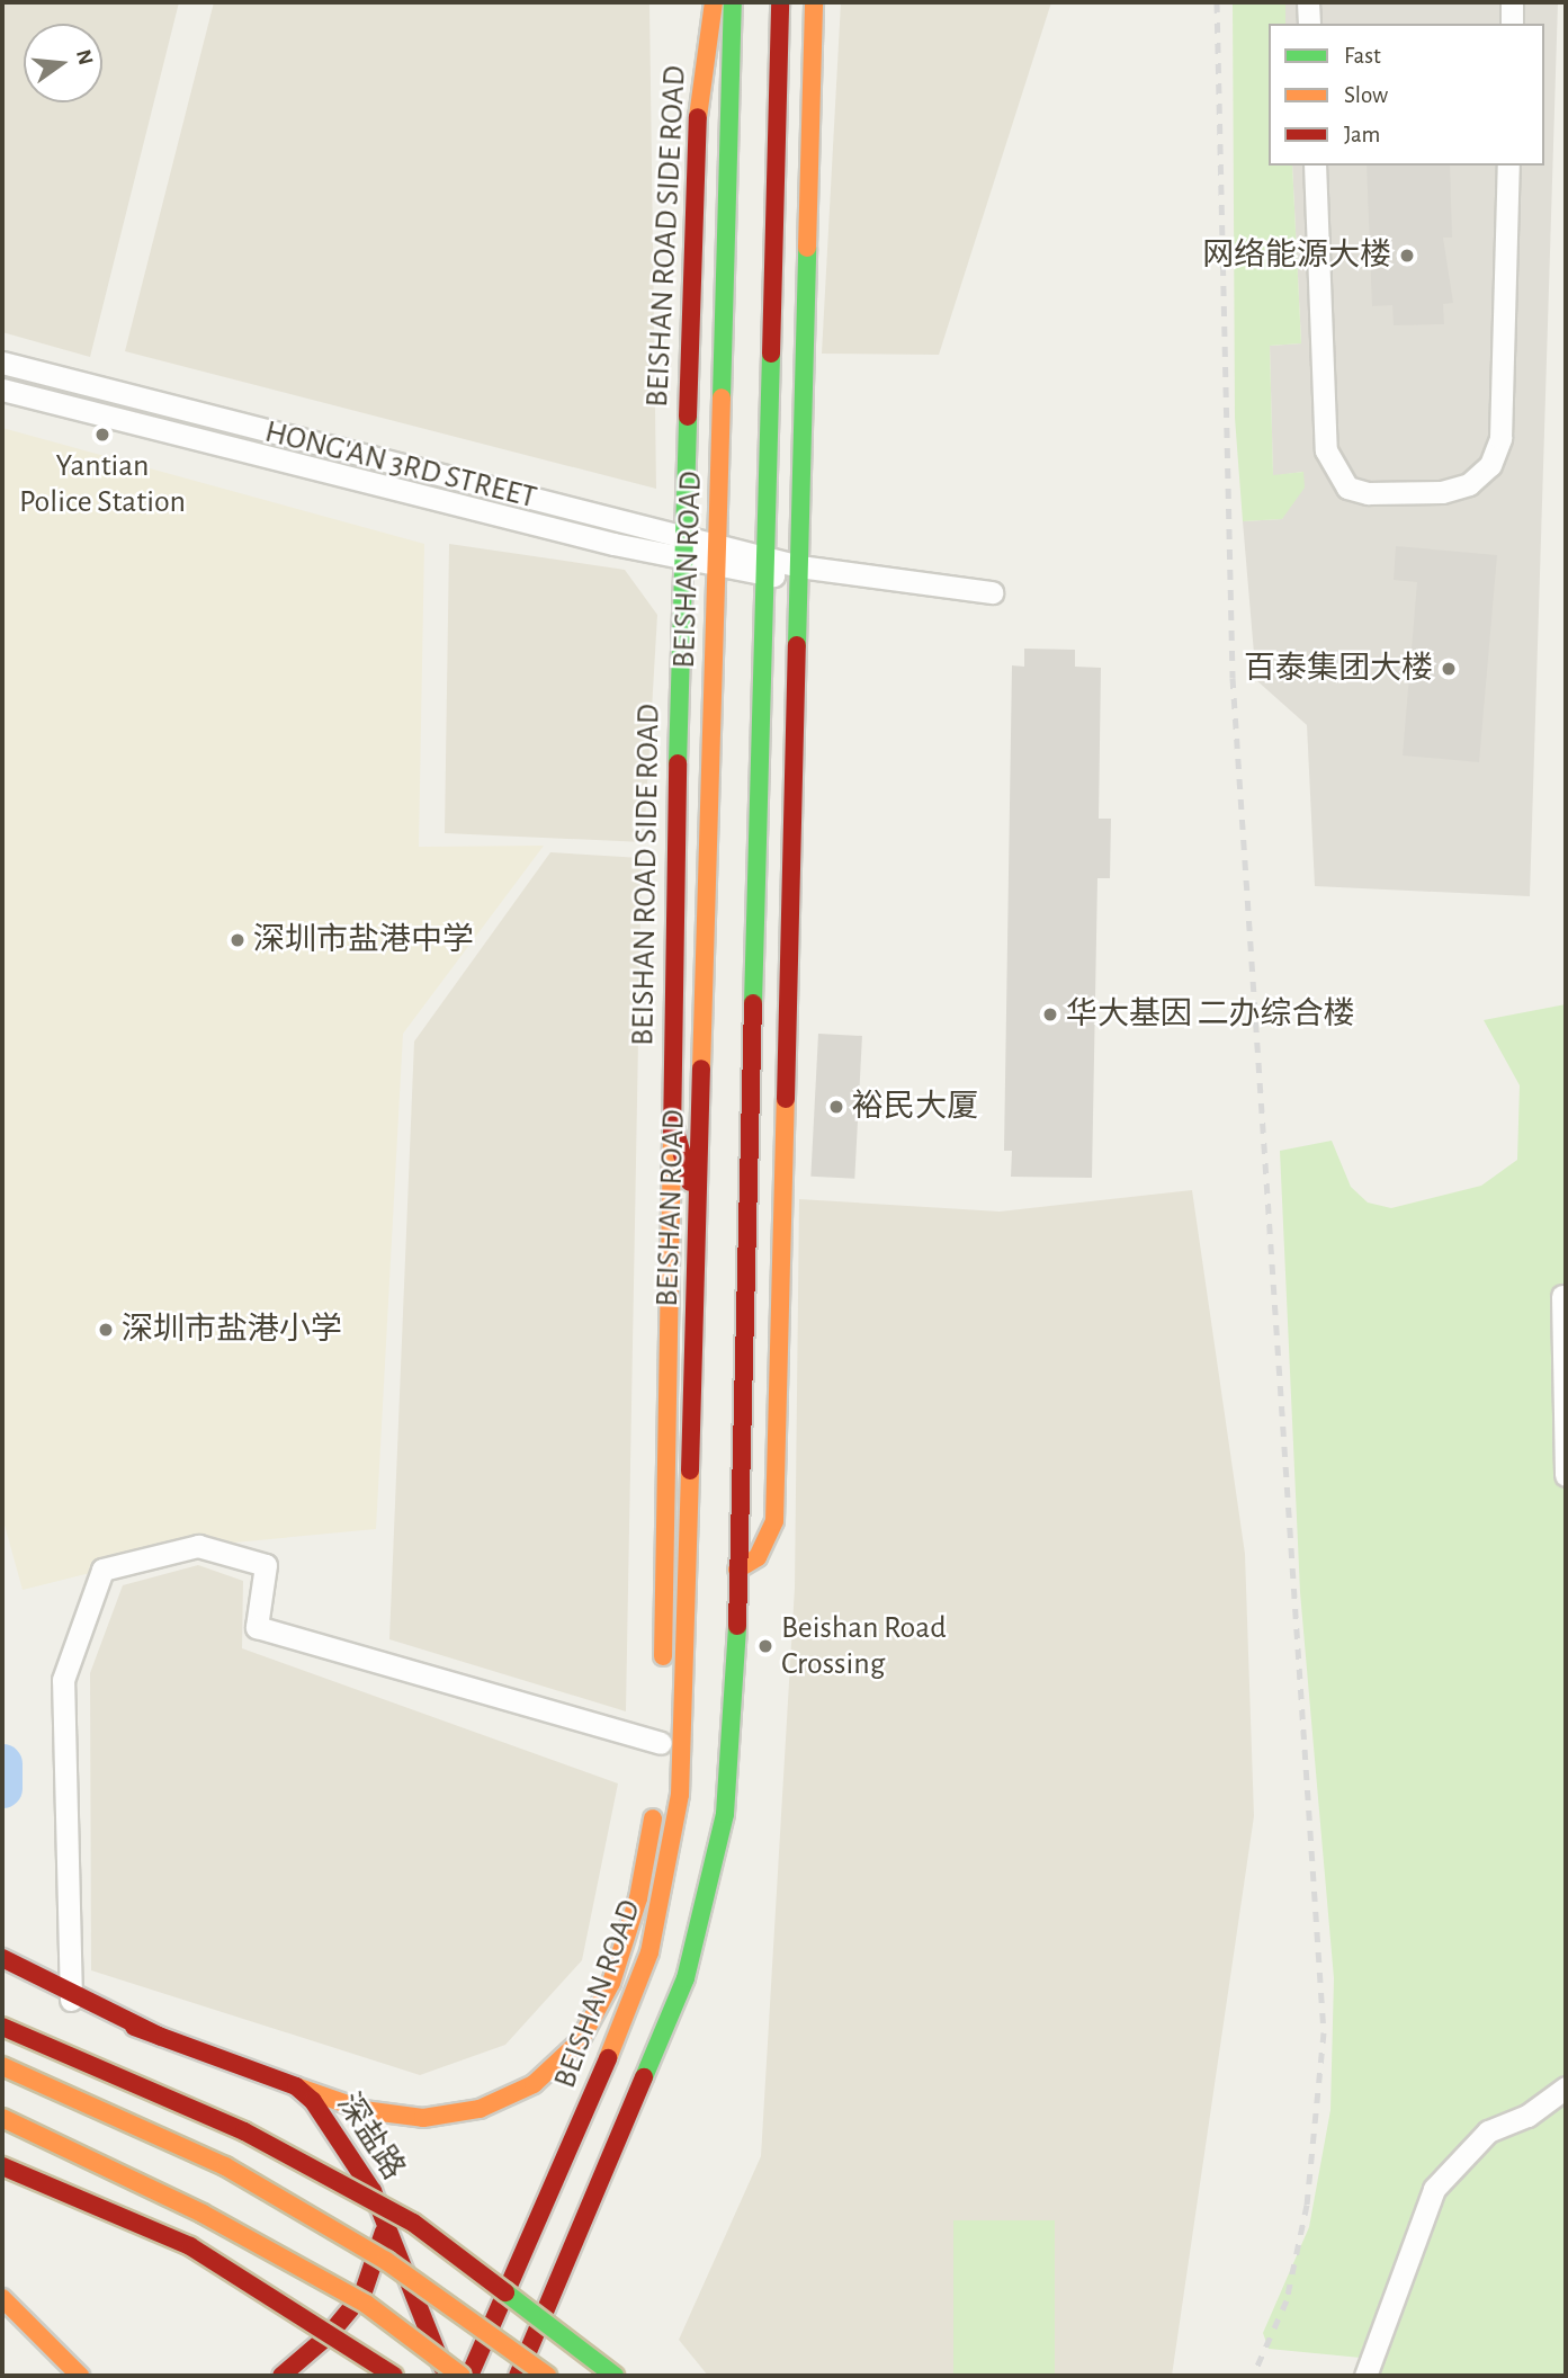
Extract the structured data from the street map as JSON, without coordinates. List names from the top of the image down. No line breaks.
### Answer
{"streets":{"main road":["BEISHAN ROAD SIDE ROAD","BEISHAN ROAD","深盐路"],"street":["HONG'AN 3RD STREET"]},"crossings":[["BEISHAN ROAD SIDE ROAD","HONG'AN 3RD STREET"],["HONG'AN 3RD STREET","BEISHAN ROAD"]],"places":["网络能源大楼","Yantian Police Station","百泰集团大楼","深圳市盐港中学","华大基因 二办综合楼","裕民大厦","深圳市盐港小学","Beishan Road Crossing"],"legend":["Fast","Slow","Jam"],"north":"right"}
